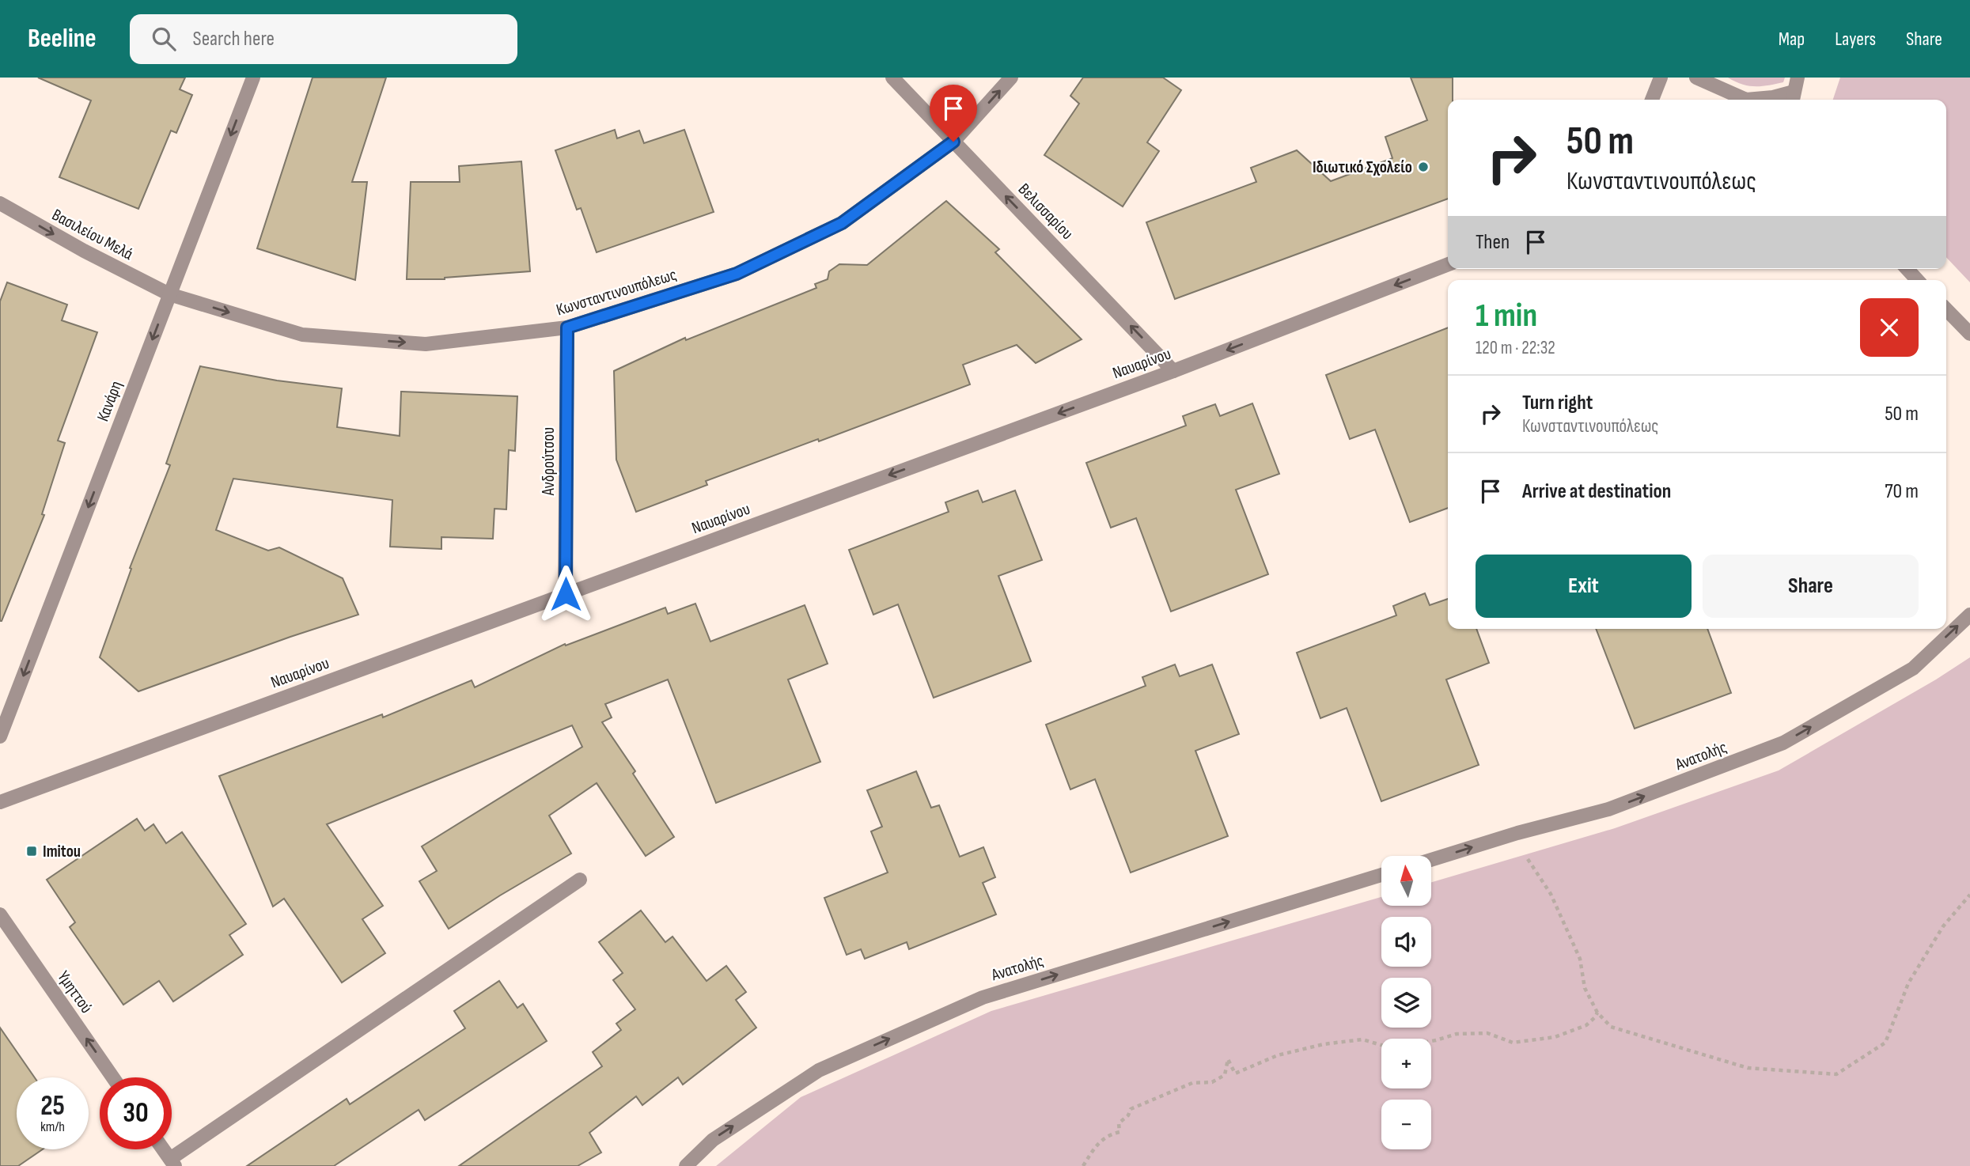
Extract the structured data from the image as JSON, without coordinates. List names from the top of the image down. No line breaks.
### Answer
{"streets":{"street":["Βελισσαρίου","Βασιλείου Μελά","Κωνσταντινουπόλεως","Ναυαρίνου","Κανάρη","Ανδρούτσου","Ανατολής","Υμηττού"]},"crossings":[["Βελισσαρίου","Κωνσταντινουπόλεως"],["Βελισσαρίου","Ναυαρίνου"],["Βασιλείου Μελά","Κωνσταντινουπόλεως"],["Βασιλείου Μελά","Κανάρη"],["Κωνσταντινουπόλεως","Κανάρη"],["Κωνσταντινουπόλεως","Ανδρούτσου"],["Ναυαρίνου","Ανδρούτσου"]],"one_way":["Βελισσαρίου","Βασιλείου Μελά","Κωνσταντινουπόλεως","Ναυαρίνου","Κανάρη","Ανατολής","Υμηττού"],"places":{"other":["Ιδιωτικό Σχολείο"],"transit":["Imitou"]},"north":"top","page":{"header":"Beeline","search":"Search here","nav":["Map","Layers","Share"],"turn":["50 m","Κωνσταντινουπόλεως"],"then":"Then","heading":["1 min","120 m · 22:32"],"list":[{"name":"Turn right","note":"Κωνσταντινουπόλεως","value":"50 m"},{"name":"Arrive at destination","value":"70 m"}],"buttons":["Exit","Share"],"map_buttons":["+","−"],"speed":"25 km/h","limit":"30"}}
